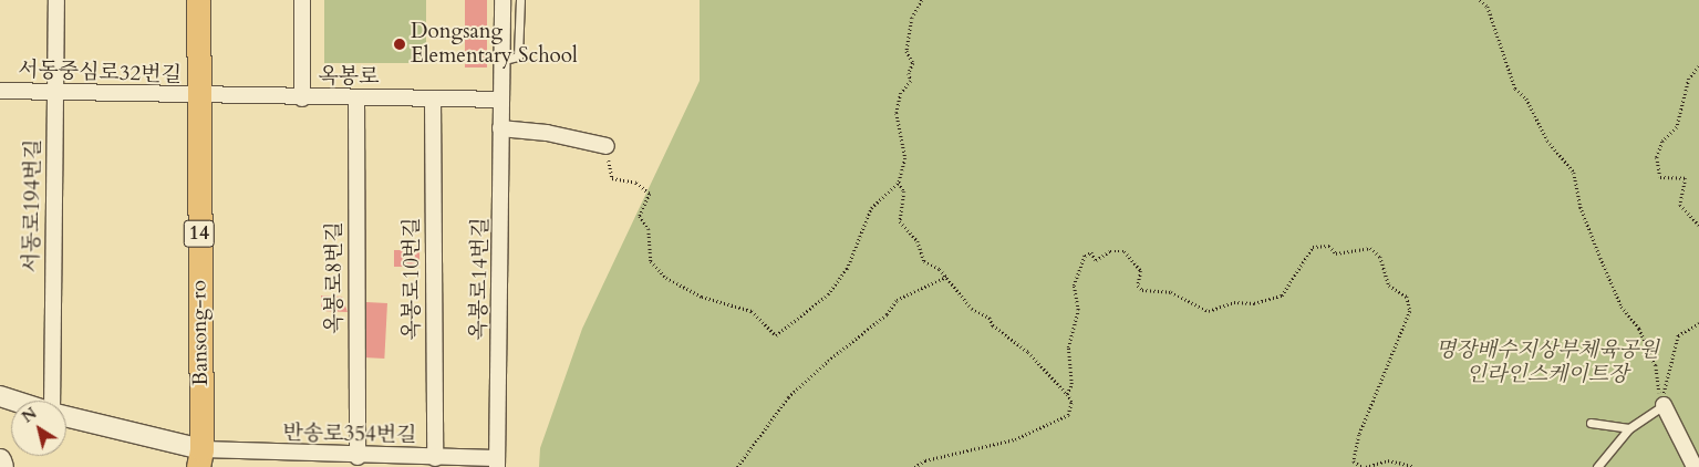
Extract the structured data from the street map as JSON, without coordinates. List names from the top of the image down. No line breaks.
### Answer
{"streets":{"main road":["14","Bansong-ro"],"street":["서동중심로32번길","옥봉로","서동로194번길","옥봉로8번길","옥봉로10번길","옥봉로14번길","반송로354번길"]},"crossings":[["서동중심로32번길","옥봉로"],["서동중심로32번길","서동로194번길"],["서동중심로32번길","Bansong-ro"],["옥봉로","옥봉로8번길"],["옥봉로","옥봉로10번길"],["옥봉로","옥봉로14번길"],["옥봉로","Bansong-ro"],["옥봉로8번길","반송로354번길"],["옥봉로10번길","반송로354번길"],["옥봉로14번길","반송로354번길"],["Bansong-ro","반송로354번길"]],"parks":["명장배수지상부체육공원 인라인스케이트장"],"places":["Dongsang Elementary School"],"north":"top left"}
